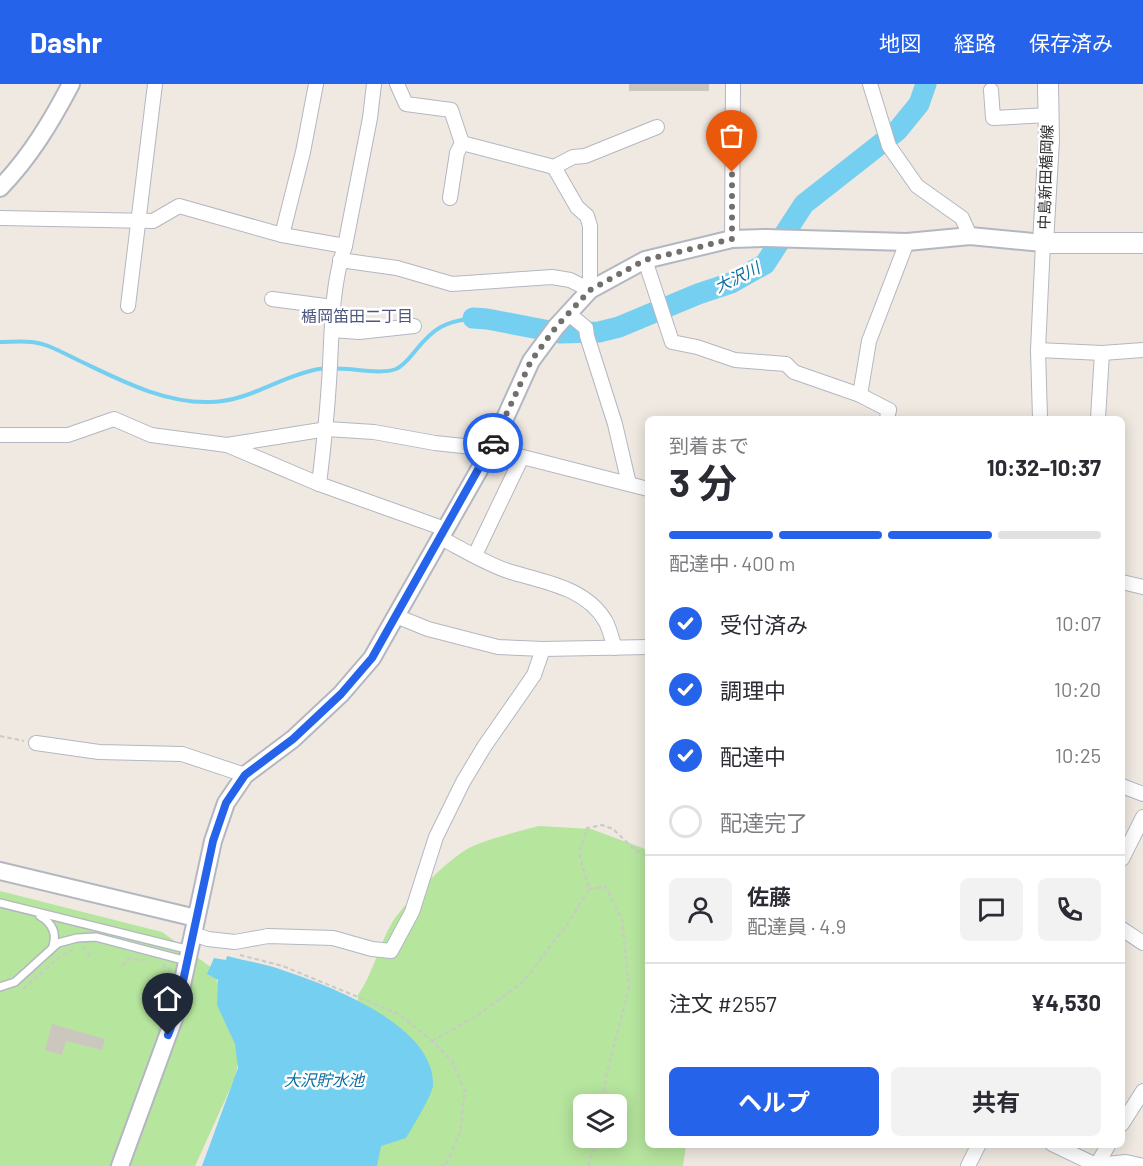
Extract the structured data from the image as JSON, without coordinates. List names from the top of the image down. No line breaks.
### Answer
{"streets":{"main road":["中島新田楯岡線"]},"districts":["楯岡笛田二丁目"],"water":["大沢川","大沢貯水池"],"page":{"header":"Dashr","nav":["地図","経路","保存済み"],"heading":["3 分","到着まで","10:32–10:37"],"panel":["佐藤","配達員 · 4.9","注文 #2557","¥4,530"],"bar":"配達中 · 400 m","list":[["受付済み","10:07"],["調理中","10:20"],["配達中","10:25"],"配達完了"],"buttons":["ヘルプ","共有"]}}
